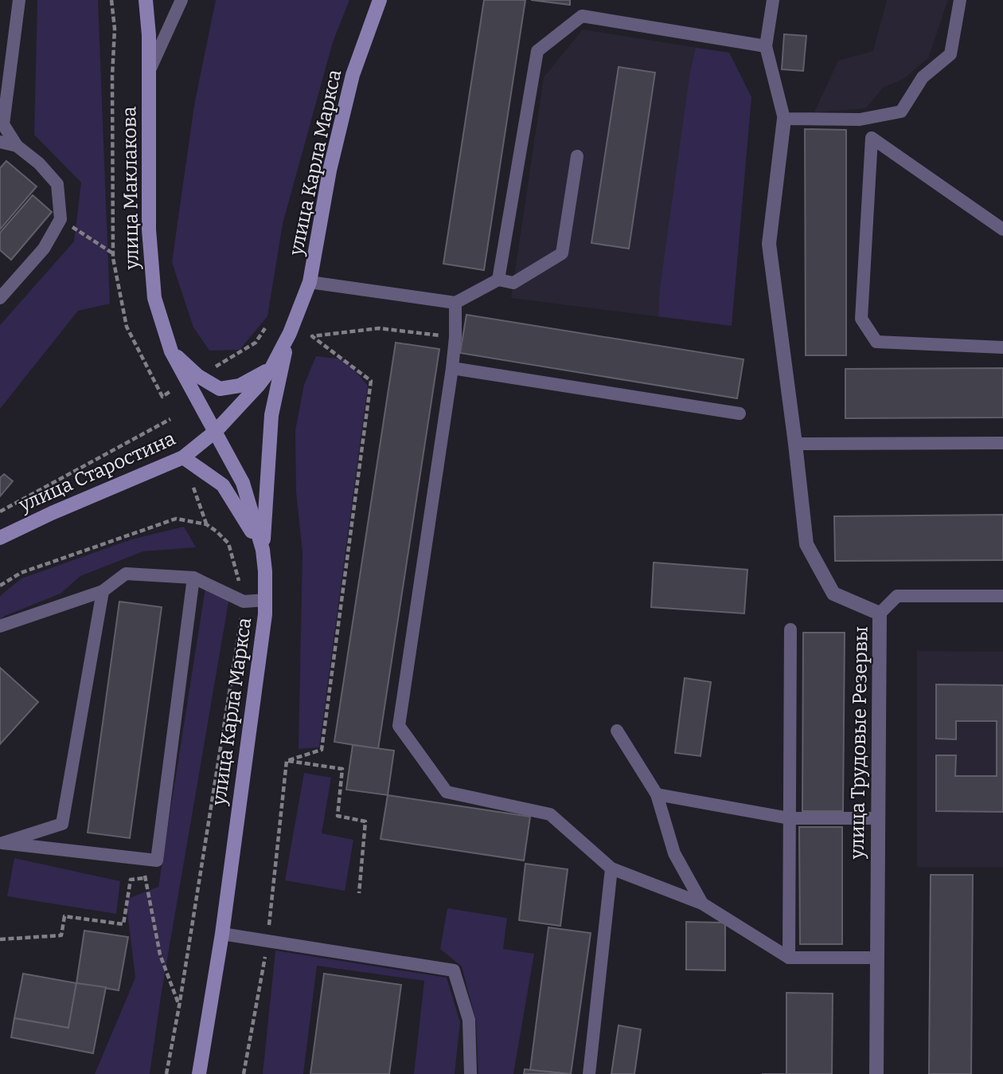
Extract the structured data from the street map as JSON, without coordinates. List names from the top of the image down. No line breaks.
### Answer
{"streets":{"street":["улица Карла Маркса","улица Маклакова","улица Старостина","улица Трудовые Резервы"]},"crossings":[["улица Карла Маркса","улица Маклакова"],["улица Карла Маркса","улица Старостина"]]}
